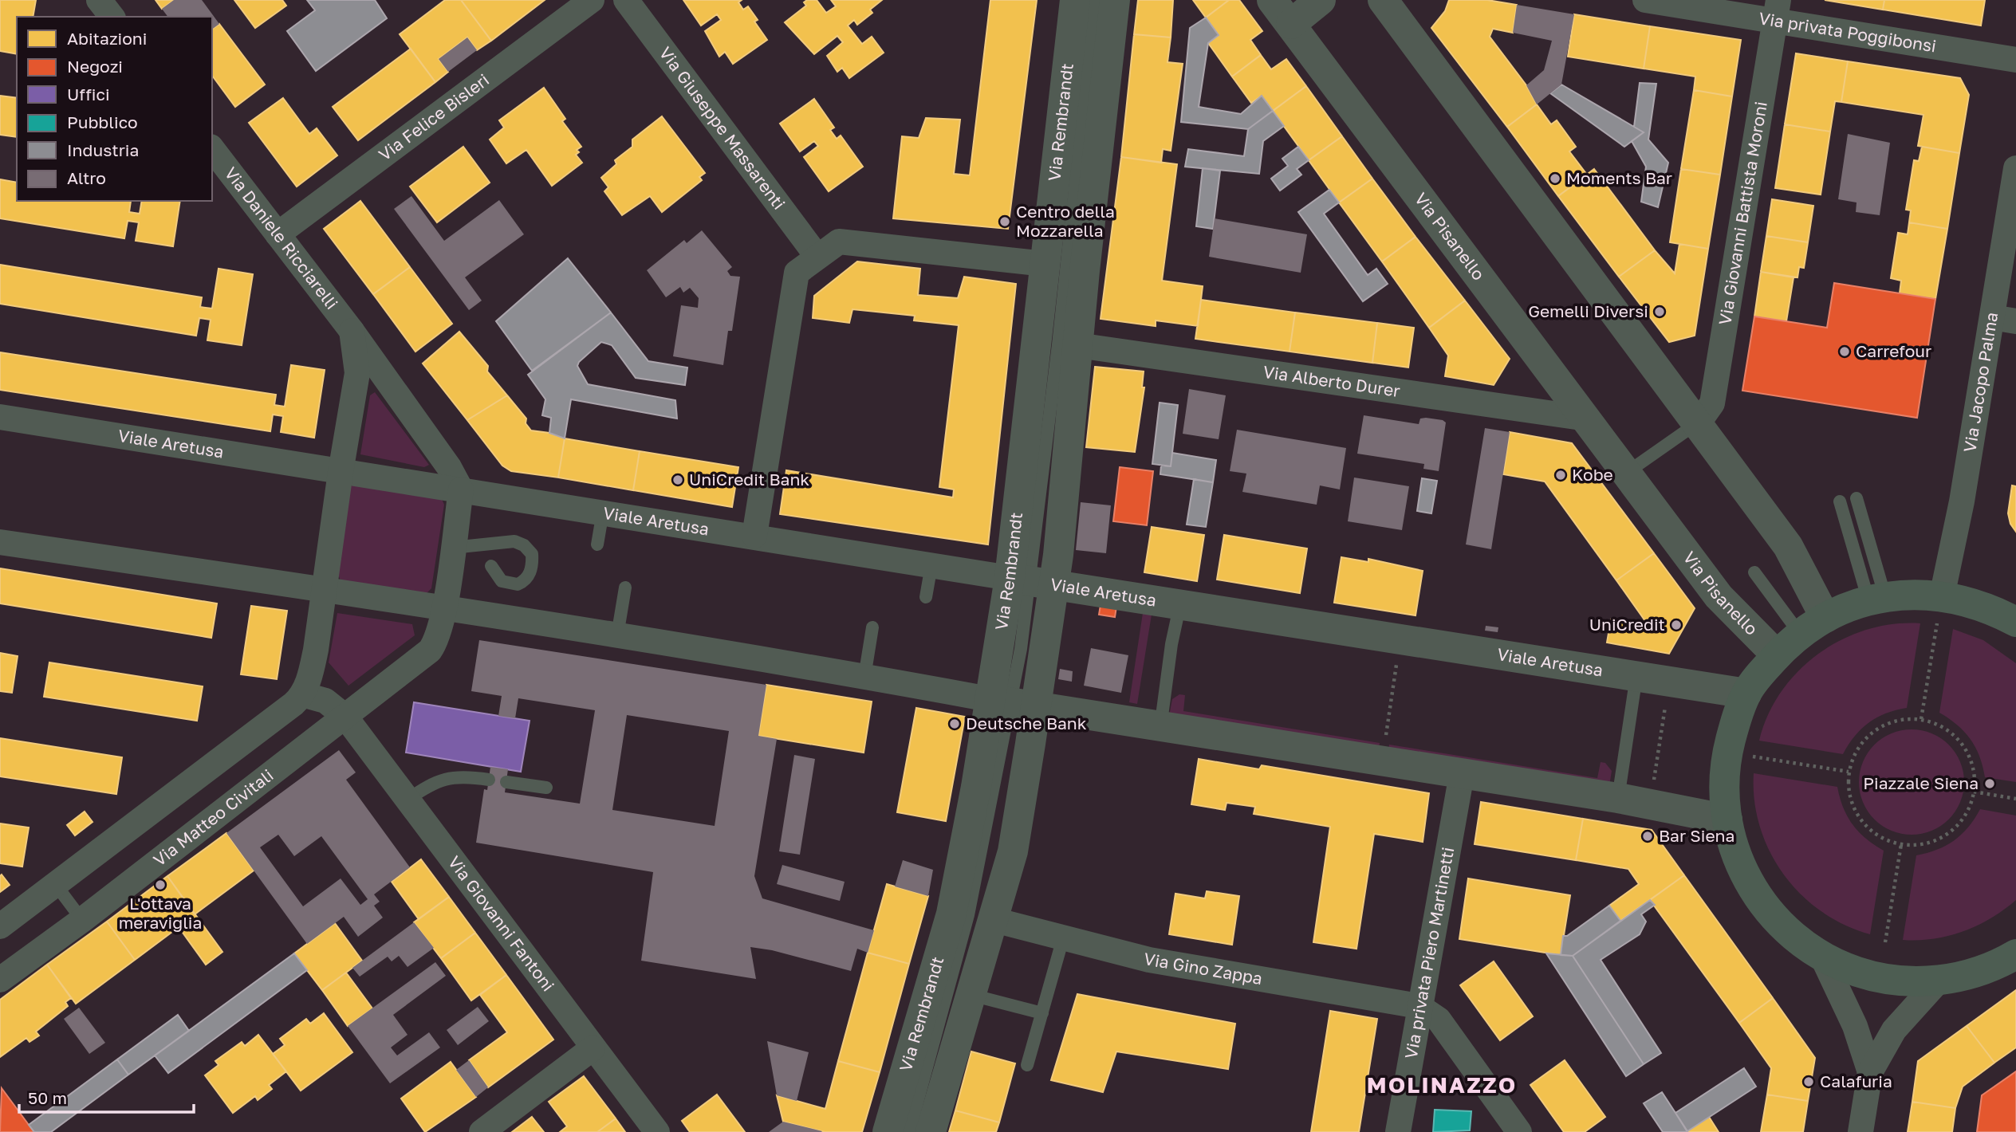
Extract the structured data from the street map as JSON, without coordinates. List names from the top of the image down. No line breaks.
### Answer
{"streets":{"street":["Via privata Poggibonsi","Via Felice Bisleri","Via Rembrandt","Via Giuseppe Massarenti","Via Giovanni Battista Moroni","Via Pisanello","Via Daniele Ricciarelli","Via Alberto Durer","Via Jacopo Palma","Viale Aretusa","Via Matteo Civitali","Via Giovanni Fantoni","Via privata Piero Martinetti","Via Gino Zappa"]},"crossings":[["Via privata Poggibonsi","Via Giovanni Battista Moroni"],["Via Felice Bisleri","Via Daniele Ricciarelli"],["Via Rembrandt","Via Alberto Durer"],["Via Rembrandt","Viale Aretusa"],["Via Rembrandt","Via Gino Zappa"],["Via Pisanello","Via Alberto Durer"],["Via Daniele Ricciarelli","Viale Aretusa"],["Via Matteo Civitali","Via Giovanni Fantoni"],["Via privata Piero Martinetti","Via Gino Zappa"]],"districts":["MOLINAZZO"],"places":["Moments Bar","Centro della Mozzarella","Gemelli Diversi","Carrefour","Kobe","UniCredit Bank","UniCredit","Deutsche Bank","Piazzale Siena","Bar Siena","L'ottava meraviglia","Calafuria"],"legend":["Abitazioni","Negozi","Uffici","Pubblico","Industria","Altro"],"scale_bar":"50 m"}
